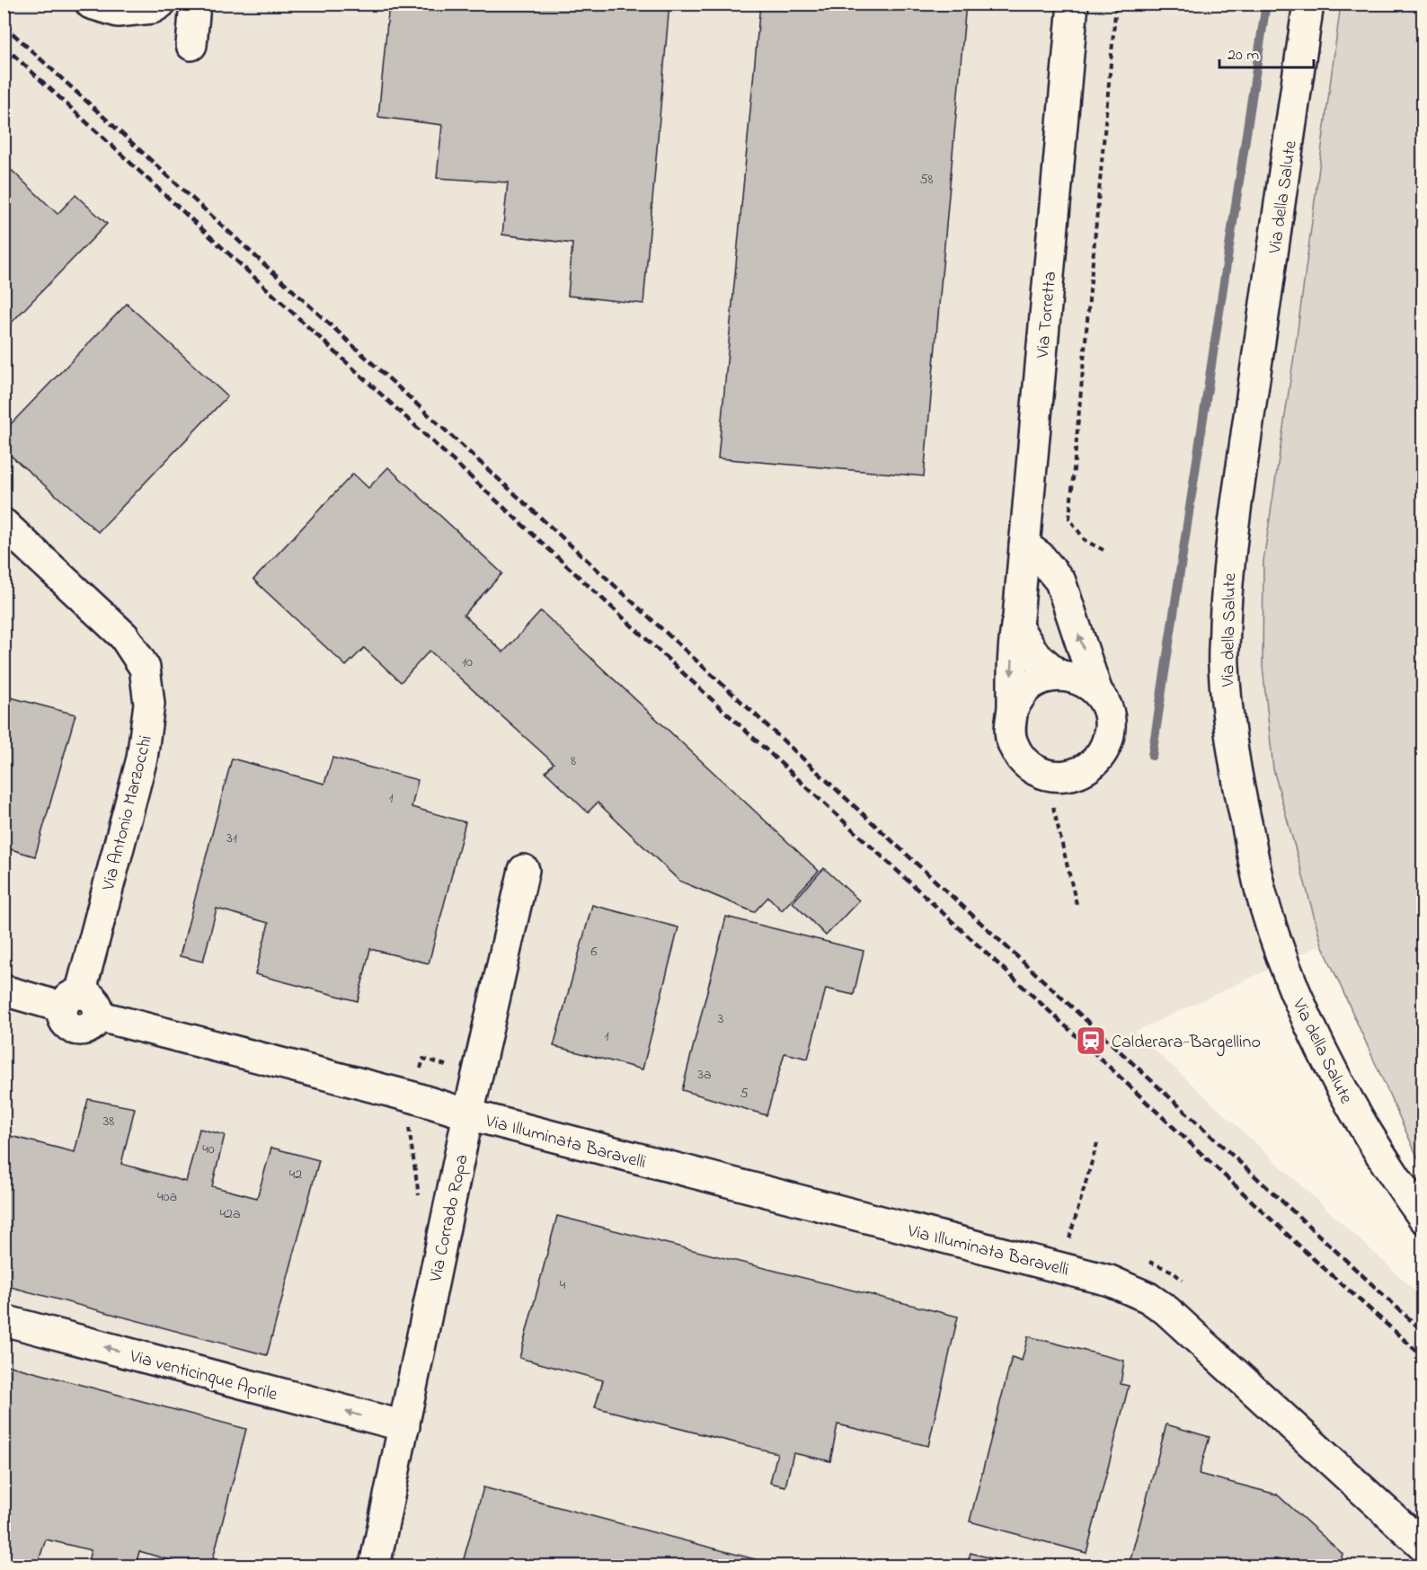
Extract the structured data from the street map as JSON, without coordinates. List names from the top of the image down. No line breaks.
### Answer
{"streets":{"street":["Via della Salute","Via Torretta","Via Antonio Marzocchi","Via Illuminata Baravelli","Via Corrado Ropa","Via venticinque Aprile"]},"crossings":[["Via Illuminata Baravelli","Via Corrado Ropa"],["Via Corrado Ropa","Via venticinque Aprile"]],"one_way":["Via venticinque Aprile"],"places":{"station":["Calderara-Bargellino"]},"house_numbers":["58","10","8","1","31","6","3","1","3a","5","38","40","42","40a","42a","4"],"scale_bar":"20 m"}
